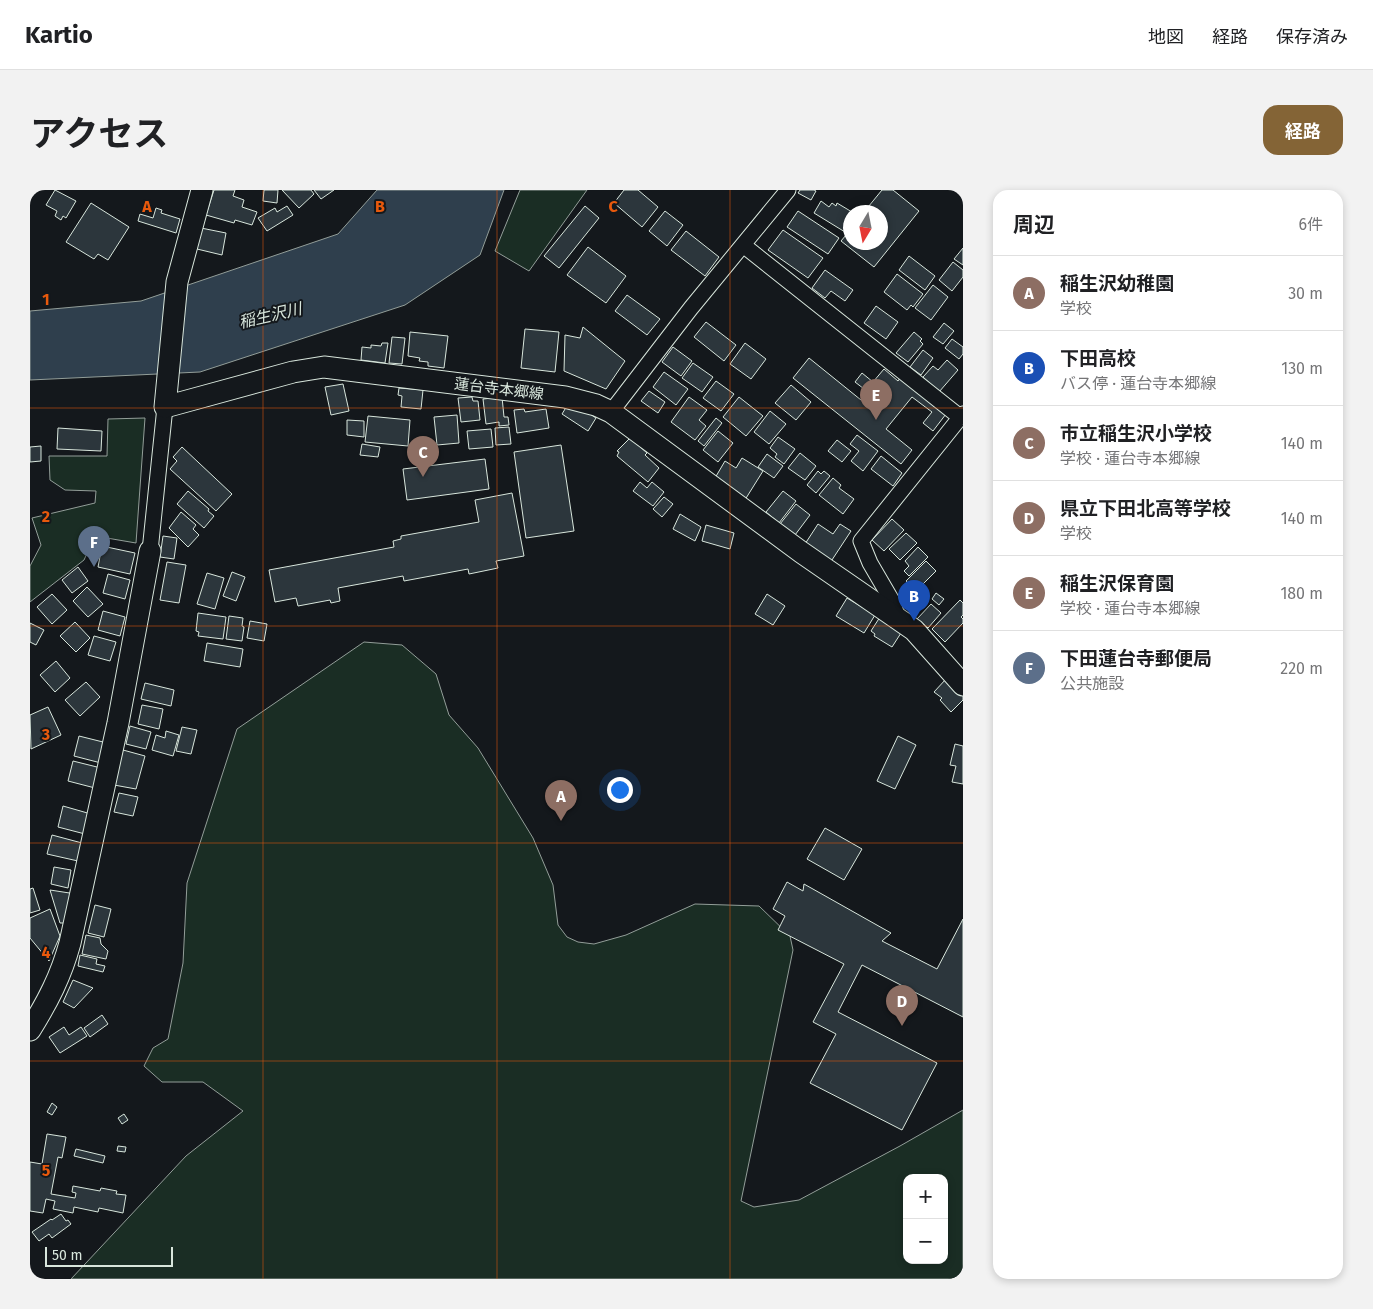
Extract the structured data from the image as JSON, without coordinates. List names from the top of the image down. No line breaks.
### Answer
{"streets":{"main road":["蓮台寺本郷線"]},"water":["稲生沢川"],"scale_bar":"50 m","north":"bottom","page":{"header":"Kartio","nav":["地図","経路","保存済み"],"title":"アクセス","buttons":"経路","heading":["周辺","6件"],"list":[{"mark":"A","name":"稲生沢幼稚園","note":"学校","value":"30 m"},{"mark":"B","name":"下田高校","note":"バス停 · 蓮台寺本郷線","value":"130 m"},{"mark":"C","name":"市立稲生沢小学校","note":"学校 · 蓮台寺本郷線","value":"140 m"},{"mark":"D","name":"県立下田北高等学校","note":"学校","value":"140 m"},{"mark":"E","name":"稲生沢保育園","note":"学校 · 蓮台寺本郷線","value":"180 m"},{"mark":"F","name":"下田蓮台寺郵便局","note":"公共施設","value":"220 m"}],"pins":["E","C","F","B","A","D"],"map_buttons":["+","−"],"scale":"50 m"},"grid":{"columns":["A","B","C"],"rows":["1","2","3","4","5"]}}
